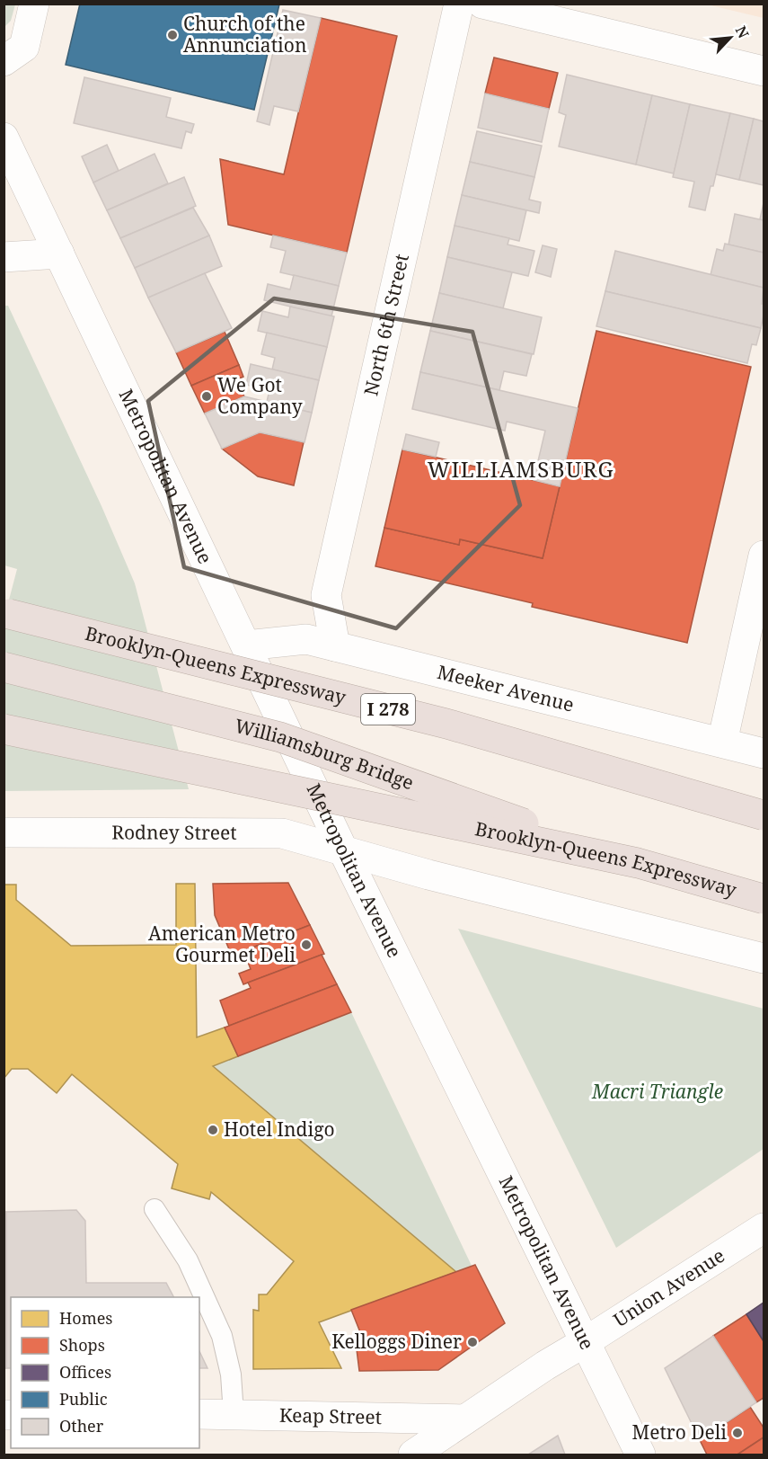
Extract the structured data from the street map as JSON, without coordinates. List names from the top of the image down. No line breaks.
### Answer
{"streets":{"highway":["Brooklyn-Queens Expressway","I 278","Williamsburg Bridge"],"main road":["North 6th Street","Metropolitan Avenue","Meeker Avenue","Rodney Street","Union Avenue","Keap Street"]},"crossings":[["North 6th Street","Meeker Avenue"],["Metropolitan Avenue","Meeker Avenue"],["Metropolitan Avenue","Rodney Street"],["Metropolitan Avenue","Union Avenue"],["Brooklyn-Queens Expressway","Williamsburg Bridge"],["Union Avenue","Keap Street"]],"districts":["WILLIAMSBURG"],"parks":["Macri Triangle"],"places":["Church of the Annunciation","We Got Company","American Metro Gourmet Deli","Hotel Indigo","Kelloggs Diner","Metro Deli"],"legend":["Homes","Shops","Offices","Public","Other"],"north":"top right"}
